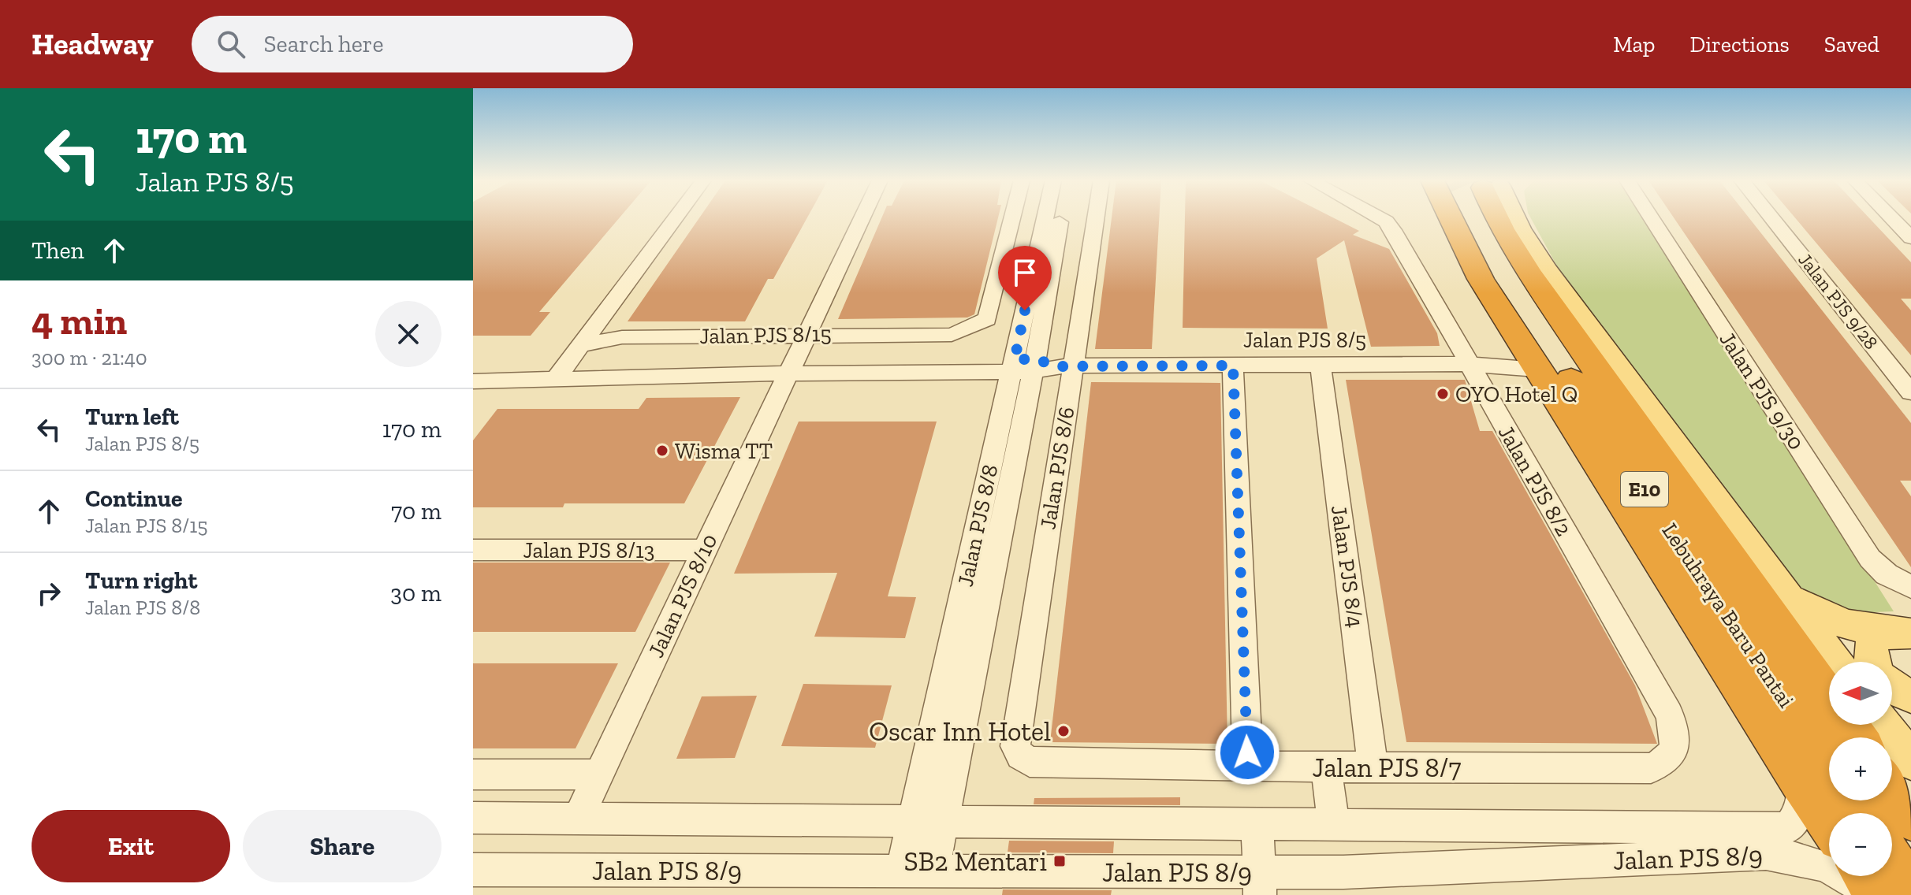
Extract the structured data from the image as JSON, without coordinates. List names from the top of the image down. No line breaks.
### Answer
{"streets":{"highway":["E10","Lebuhraya Baru Pantai"],"street":["Jalan PJS 9/28","Jalan PJS 8/15","Jalan PJS 8/5","Jalan PJS 9/30","Jalan PJS 8/6","Jalan PJS 8/2","Jalan PJS 8/8","Jalan PJS 8/13","Jalan PJS 8/4","Jalan PJS 8/10","Jalan PJS 8/7","Jalan PJS 8/9"]},"crossings":[["Jalan PJS 8/15","Jalan PJS 8/5"],["Jalan PJS 8/15","Jalan PJS 8/6"],["Jalan PJS 8/15","Jalan PJS 8/8"],["Jalan PJS 8/15","Jalan PJS 8/10"],["Jalan PJS 8/5","Jalan PJS 8/6"],["Jalan PJS 8/5","Jalan PJS 8/2"],["Jalan PJS 8/5","Jalan PJS 8/8"],["Jalan PJS 8/5","Jalan PJS 8/4"],["Jalan PJS 8/6","Jalan PJS 8/8"],["Jalan PJS 8/6","Jalan PJS 8/7"],["Jalan PJS 8/2","Jalan PJS 8/7"],["Jalan PJS 8/8","Jalan PJS 8/9"],["Jalan PJS 8/13","Jalan PJS 8/10"],["Jalan PJS 8/4","Jalan PJS 8/7"],["Jalan PJS 8/10","Jalan PJS 8/9"],["Lebuhraya Baru Pantai","Jalan PJS 8/9"]],"places":{"other":["OYO Hotel Q","Wisma TT","Oscar Inn Hotel"],"transit":["SB2 Mentari"]},"north":"left","page":{"header":"Headway","search":"Search here","nav":["Map","Directions","Saved"],"turn":["170 m","Jalan PJS 8/5"],"then":"Then","heading":["4 min","300 m · 21:40"],"list":[{"name":"Turn left","note":"Jalan PJS 8/5","value":"170 m"},{"name":"Continue","note":"Jalan PJS 8/15","value":"70 m"},{"name":"Turn right","note":"Jalan PJS 8/8","value":"30 m"}],"map_buttons":["+","−"],"buttons":["Exit","Share"]}}
